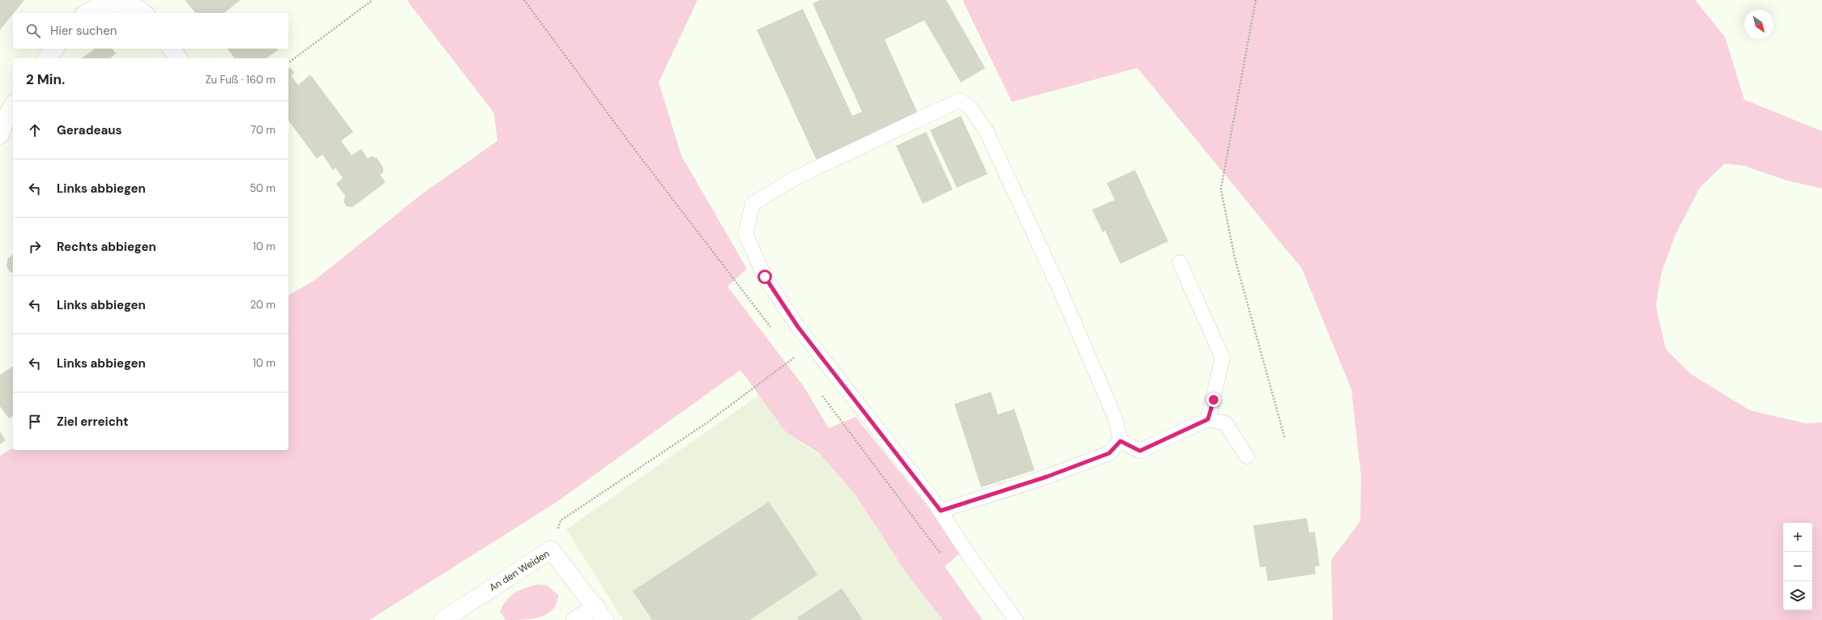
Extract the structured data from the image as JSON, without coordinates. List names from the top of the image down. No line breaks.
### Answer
{"streets":{"street":["An den Weiden"]},"north":"bottom right","page":{"search":"Hier suchen","heading":["2 Min.","Zu Fuß · 160 m"],"list":[["Geradeaus","70 m"],["Links abbiegen","50 m"],["Rechts abbiegen","10 m"],["Links abbiegen","20 m"],["Links abbiegen","10 m"],"Ziel erreicht"],"map_buttons":["+","−"]}}
